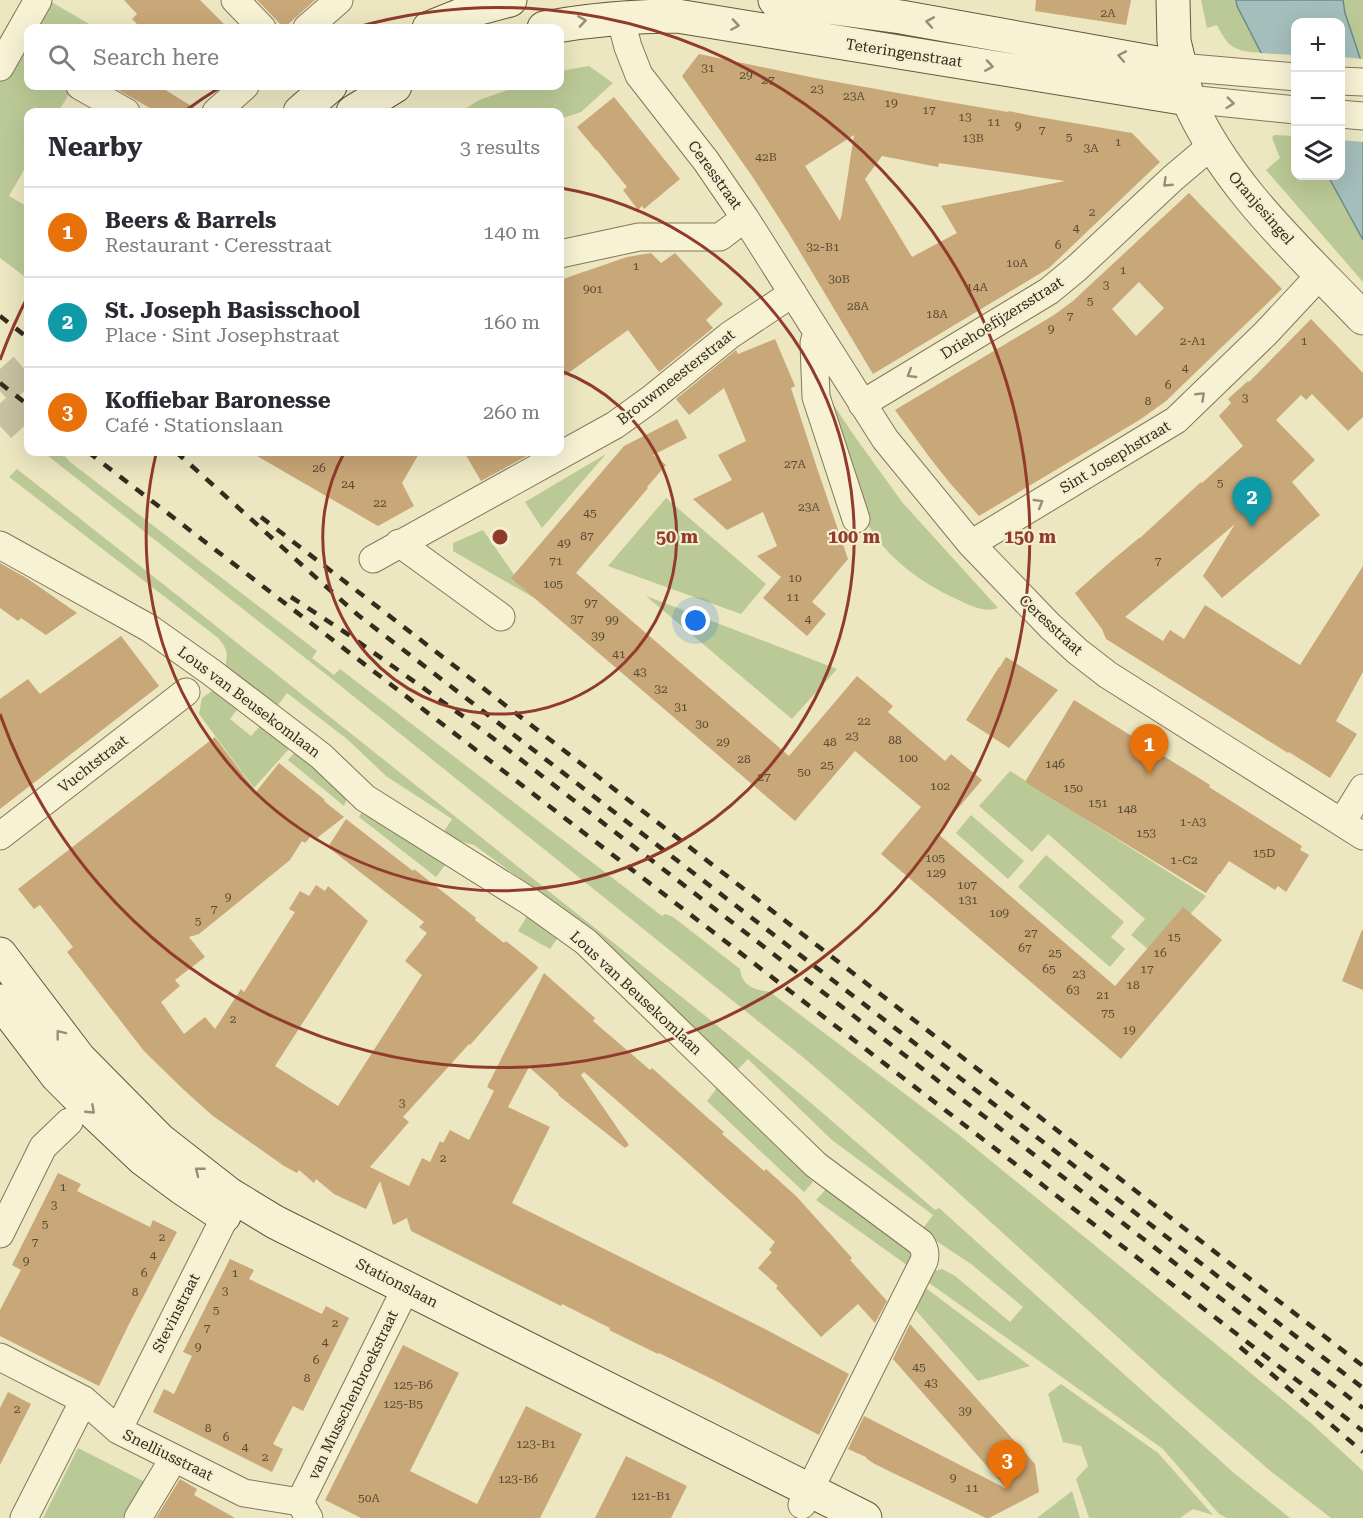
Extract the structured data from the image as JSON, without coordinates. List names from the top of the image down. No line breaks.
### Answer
{"streets":{"main road":["Teteringenstraat","Oranjesingel","Stationslaan"],"street":["Ceresstraat","Driehoefijzersstraat","Brouwmeesterstraat","Sint Josephstraat","Lous van Beusekomlaan","Vuchtstraat","Stevinstraat","van Musschenbroekstraat","Snelliusstraat"]},"crossings":[["Teteringenstraat","Ceresstraat"],["Teteringenstraat","Oranjesingel"],["Ceresstraat","Driehoefijzersstraat"],["Ceresstraat","Brouwmeesterstraat"],["Ceresstraat","Sint Josephstraat"],["Oranjesingel","Driehoefijzersstraat"],["Oranjesingel","Sint Josephstraat"],["Lous van Beusekomlaan","Stationslaan"],["Stationslaan","Stevinstraat"],["Stationslaan","van Musschenbroekstraat"],["Stevinstraat","Snelliusstraat"],["van Musschenbroekstraat","Snelliusstraat"]],"one_way":["Driehoefijzersstraat","Sint Josephstraat"],"house_numbers":["2A","31","29","27","23","23A","19","17","13","11","9","7","5","13B","1","3A","42B","2","4","6","32-B1","10A","1","1","30B","3","14A","901","5","28A","18A","7","9","2-A1","1","4","6","3","8","27A","26","5","24","22","23A","45","87","49","71","7","10","105","11","97","37","4","99","39","41","43","32","31","22","30","23","88","29","48","100","28","146","25","50","27","102","150","151","148","1-A3","153","15D","105","1-C2","129","107","9","131","7","109","5","27","15","67","25","16","65","17","23","18","63","21","75","2","19","3","2","1","3","5","2","7","4","9","6","1","3","8","5","2","7","4","9","6","45","8","43","125-B6","125-B5","2","39","8","6","123-B1","4","2","9","123-B6","11","121-B1","50A"],"page":{"map_buttons":["+","−"],"search":"Search here","heading":["Nearby","3 results"],"list":[{"mark":"1","name":"Beers & Barrels","note":"Restaurant · Ceresstraat","value":"140 m"},{"mark":"2","name":"St. Joseph Basisschool","note":"Place · Sint Josephstraat","value":"160 m"},{"mark":"3","name":"Koffiebar Baronesse","note":"Café · Stationslaan","value":"260 m"}],"pins":["2","1","3"]},"rings":["50 m","100 m","150 m"]}
